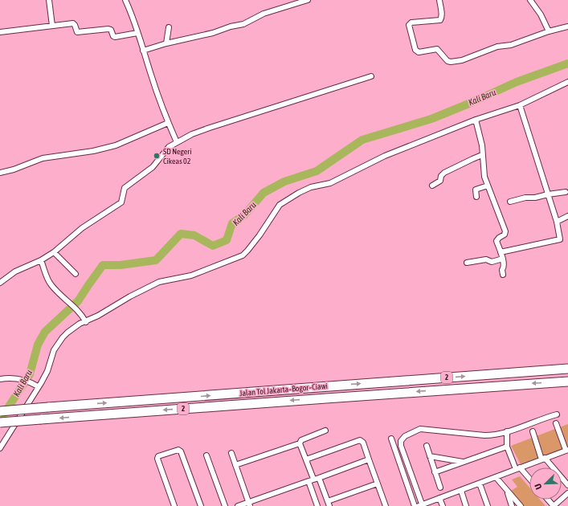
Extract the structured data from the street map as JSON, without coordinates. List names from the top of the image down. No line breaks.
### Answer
{"streets":{"highway":["2","Jalan Tol Jakarta–Bogor–Ciawi"]},"water":["Kali Baru"],"places":["SD Negeri Cikeas 02"],"north":"bottom left"}
